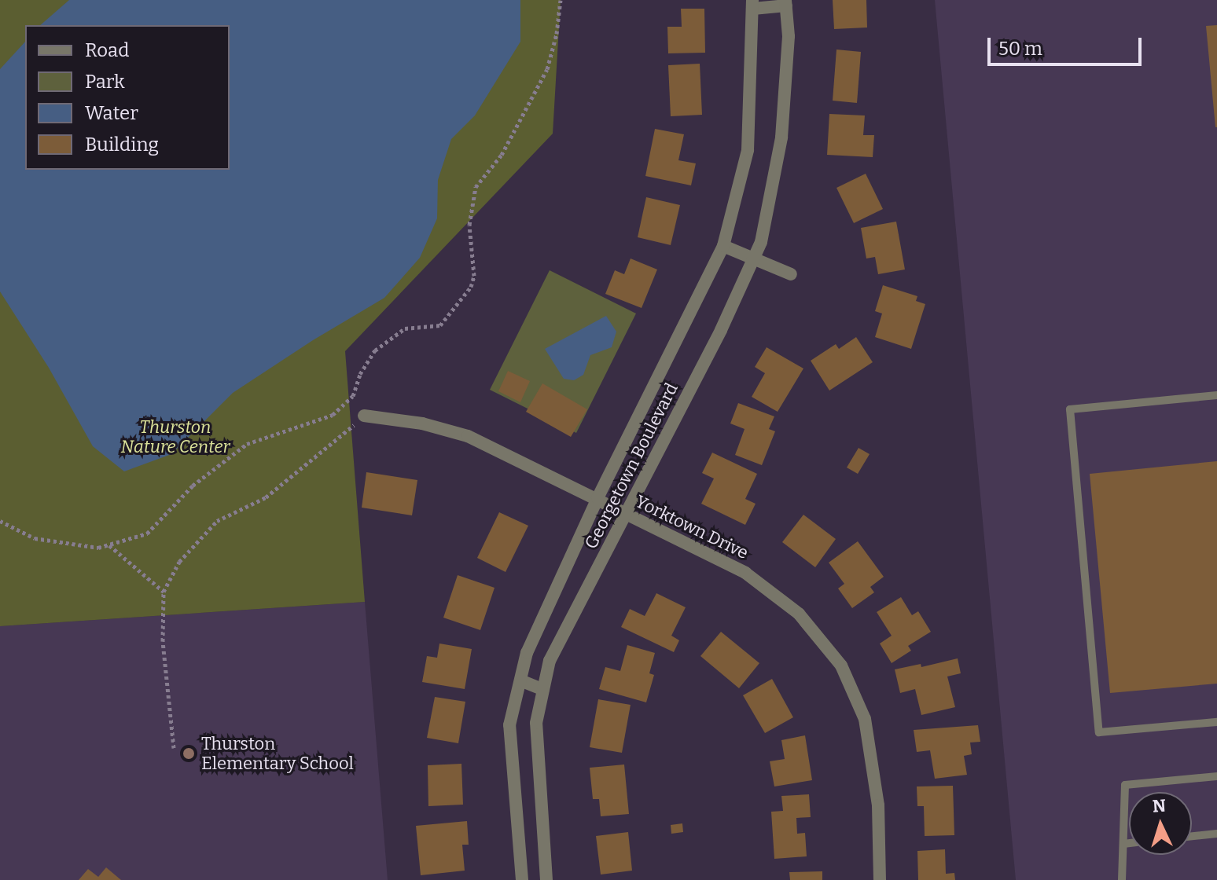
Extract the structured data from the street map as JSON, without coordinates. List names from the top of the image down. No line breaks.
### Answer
{"streets":{"street":["Georgetown Boulevard","Yorktown Drive"]},"crossings":[["Georgetown Boulevard","Yorktown Drive"]],"parks":["Thurston Nature Center"],"places":["Thurston Elementary School"],"legend":["Road","Park","Water","Building"],"scale_bar":"50 m","north":"top"}
